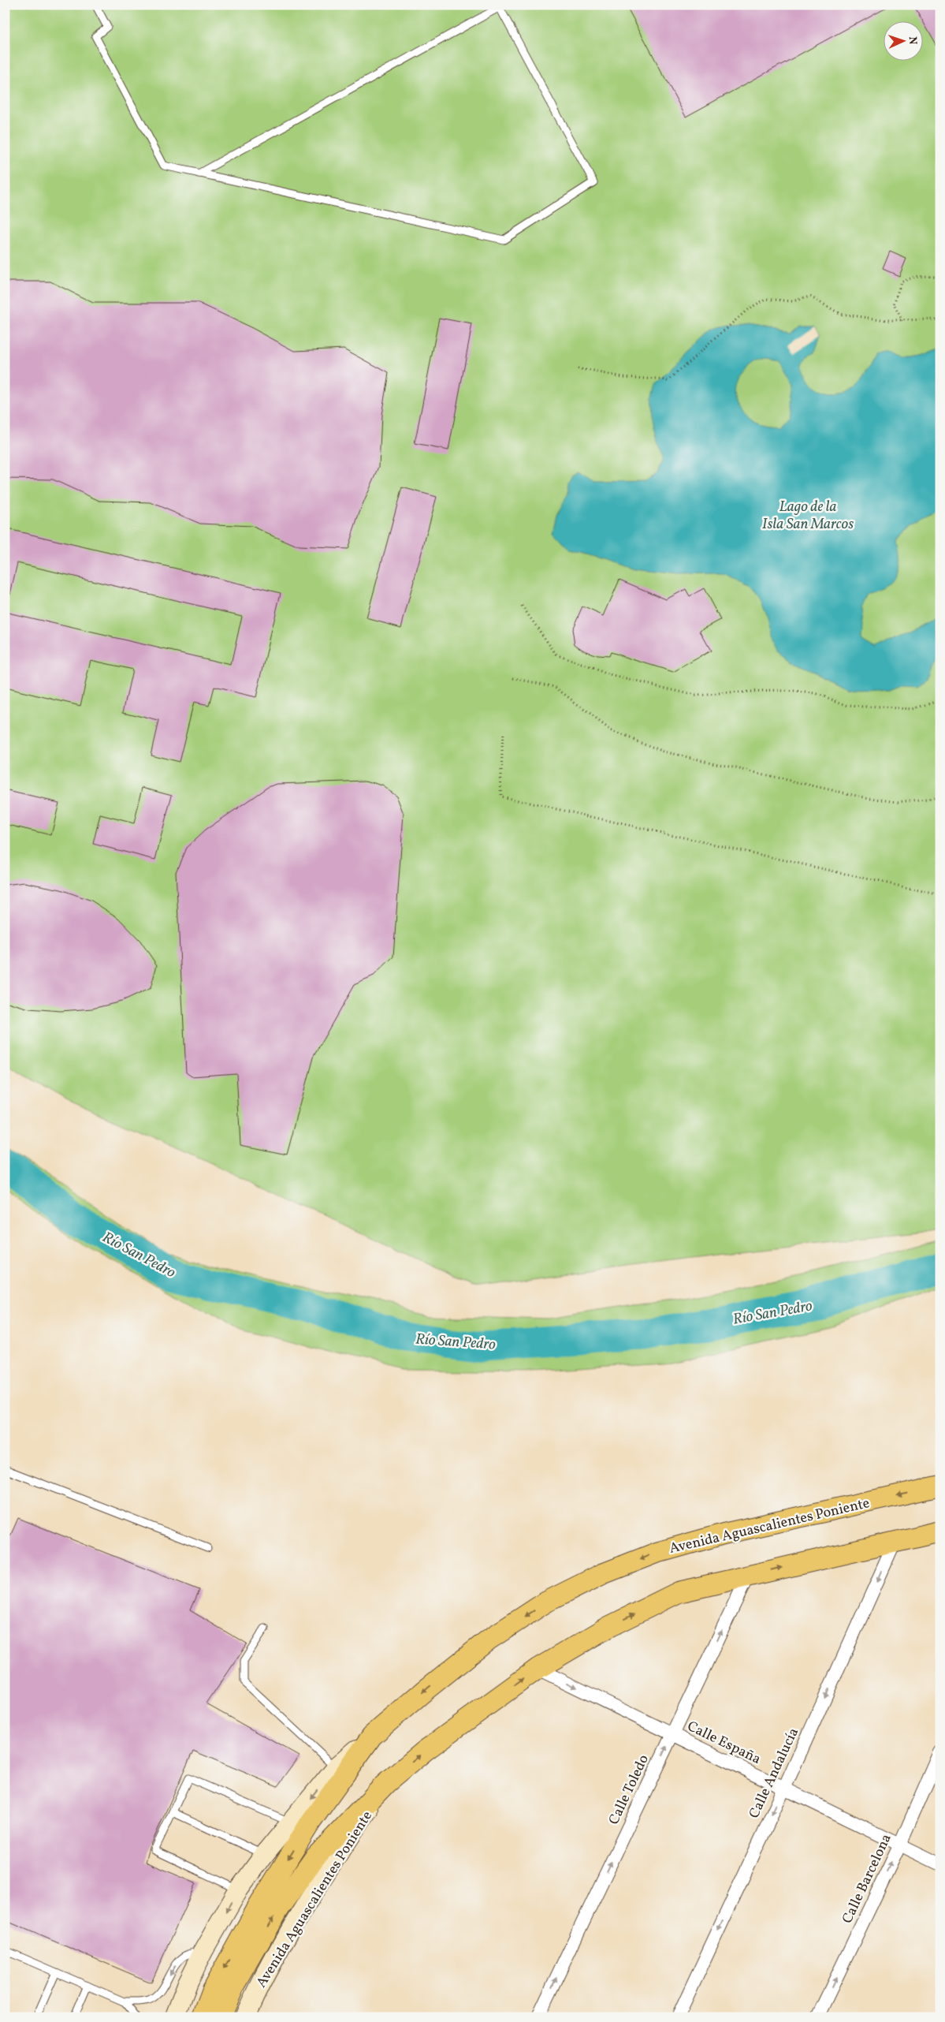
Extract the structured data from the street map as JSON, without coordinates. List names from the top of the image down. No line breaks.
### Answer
{"streets":{"main road":["Avenida Aguascalientes Poniente"],"street":["Calle España","Calle Andalucía","Calle Toledo","Calle Barcelona"]},"crossings":[["Avenida Aguascalientes Poniente","Calle España"],["Avenida Aguascalientes Poniente","Calle Andalucía"],["Avenida Aguascalientes Poniente","Calle Toledo"],["Calle España","Calle Andalucía"],["Calle España","Calle Toledo"],["Calle España","Calle Barcelona"]],"one_way":["Calle Andalucía","Calle Toledo","Calle Barcelona"],"water":["Lago de la Isla San Marcos","Río San Pedro"],"north":"right"}
